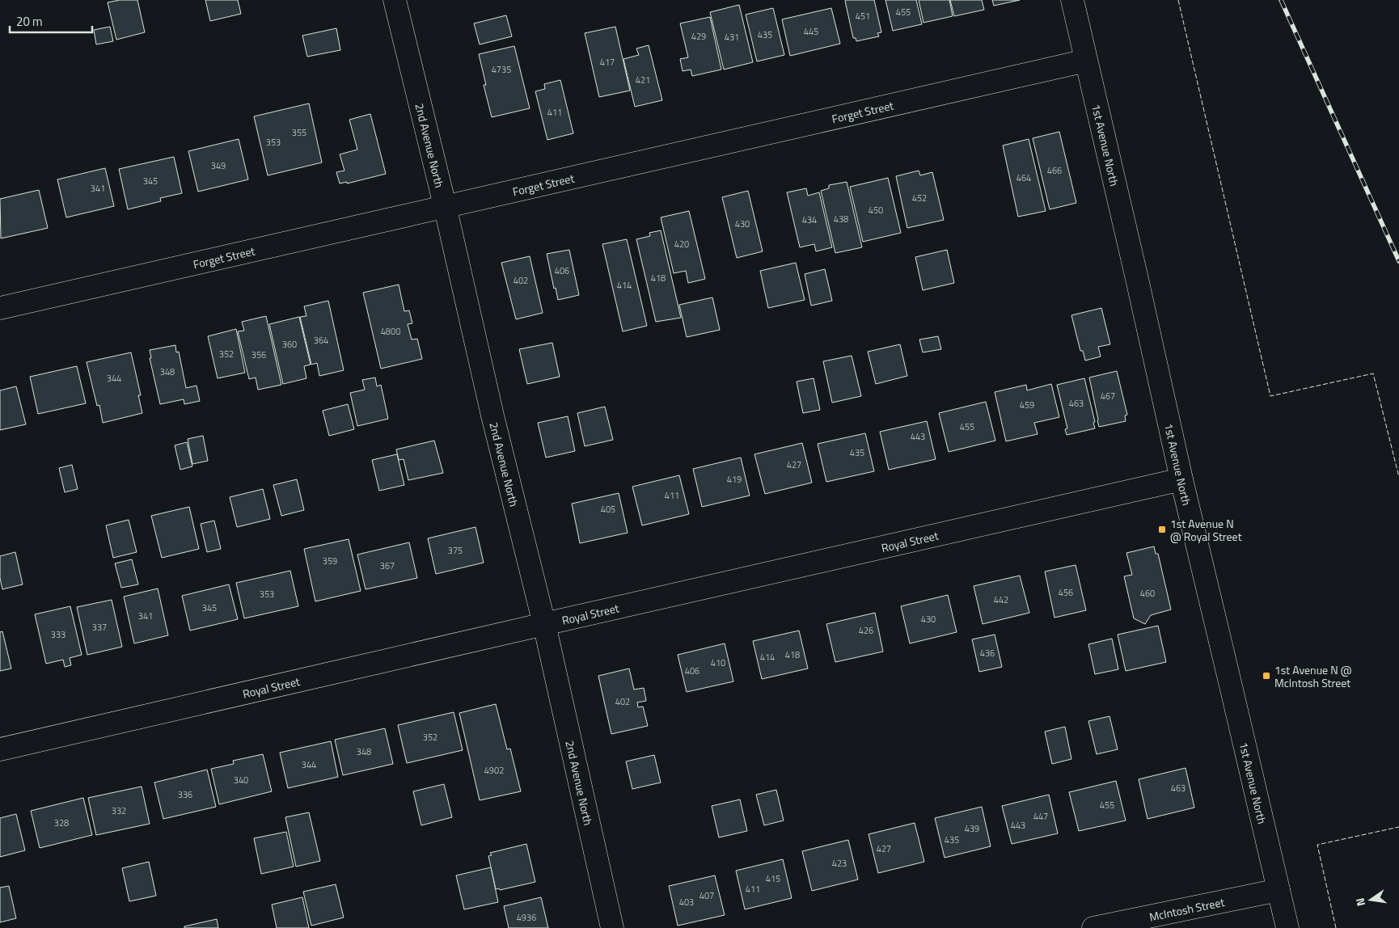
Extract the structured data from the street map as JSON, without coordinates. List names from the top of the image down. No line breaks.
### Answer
{"streets":{"street":["Forget Street","2nd Avenue North","1st Avenue North","Royal Street","McIntosh Street"]},"crossings":[["Forget Street","2nd Avenue North"],["Forget Street","1st Avenue North"],["2nd Avenue North","Royal Street"],["1st Avenue North","Royal Street"],["1st Avenue North","McIntosh Street"]],"places":{"transit":["1st Avenue N @ Royal Street","1st Avenue N @ McIntosh Street"]},"house_numbers":["455","451","445","435","429","431","417","4735","421","411","355","353","349","466","464","345","341","452","450","438","434","430","420","406","418","402","414","4800","364","360","352","356","348","344","467","463","459","455","443","435","427","419","411","405","375","359","367","456","460","353","442","345","341","430","337","426","333","436","418","414","410","406","402","352","348","344","4902","340","463","336","455","332","447","328","443","439","435","427","423","415","411","407","403","4936"],"scale_bar":"20 m","north":"left"}
